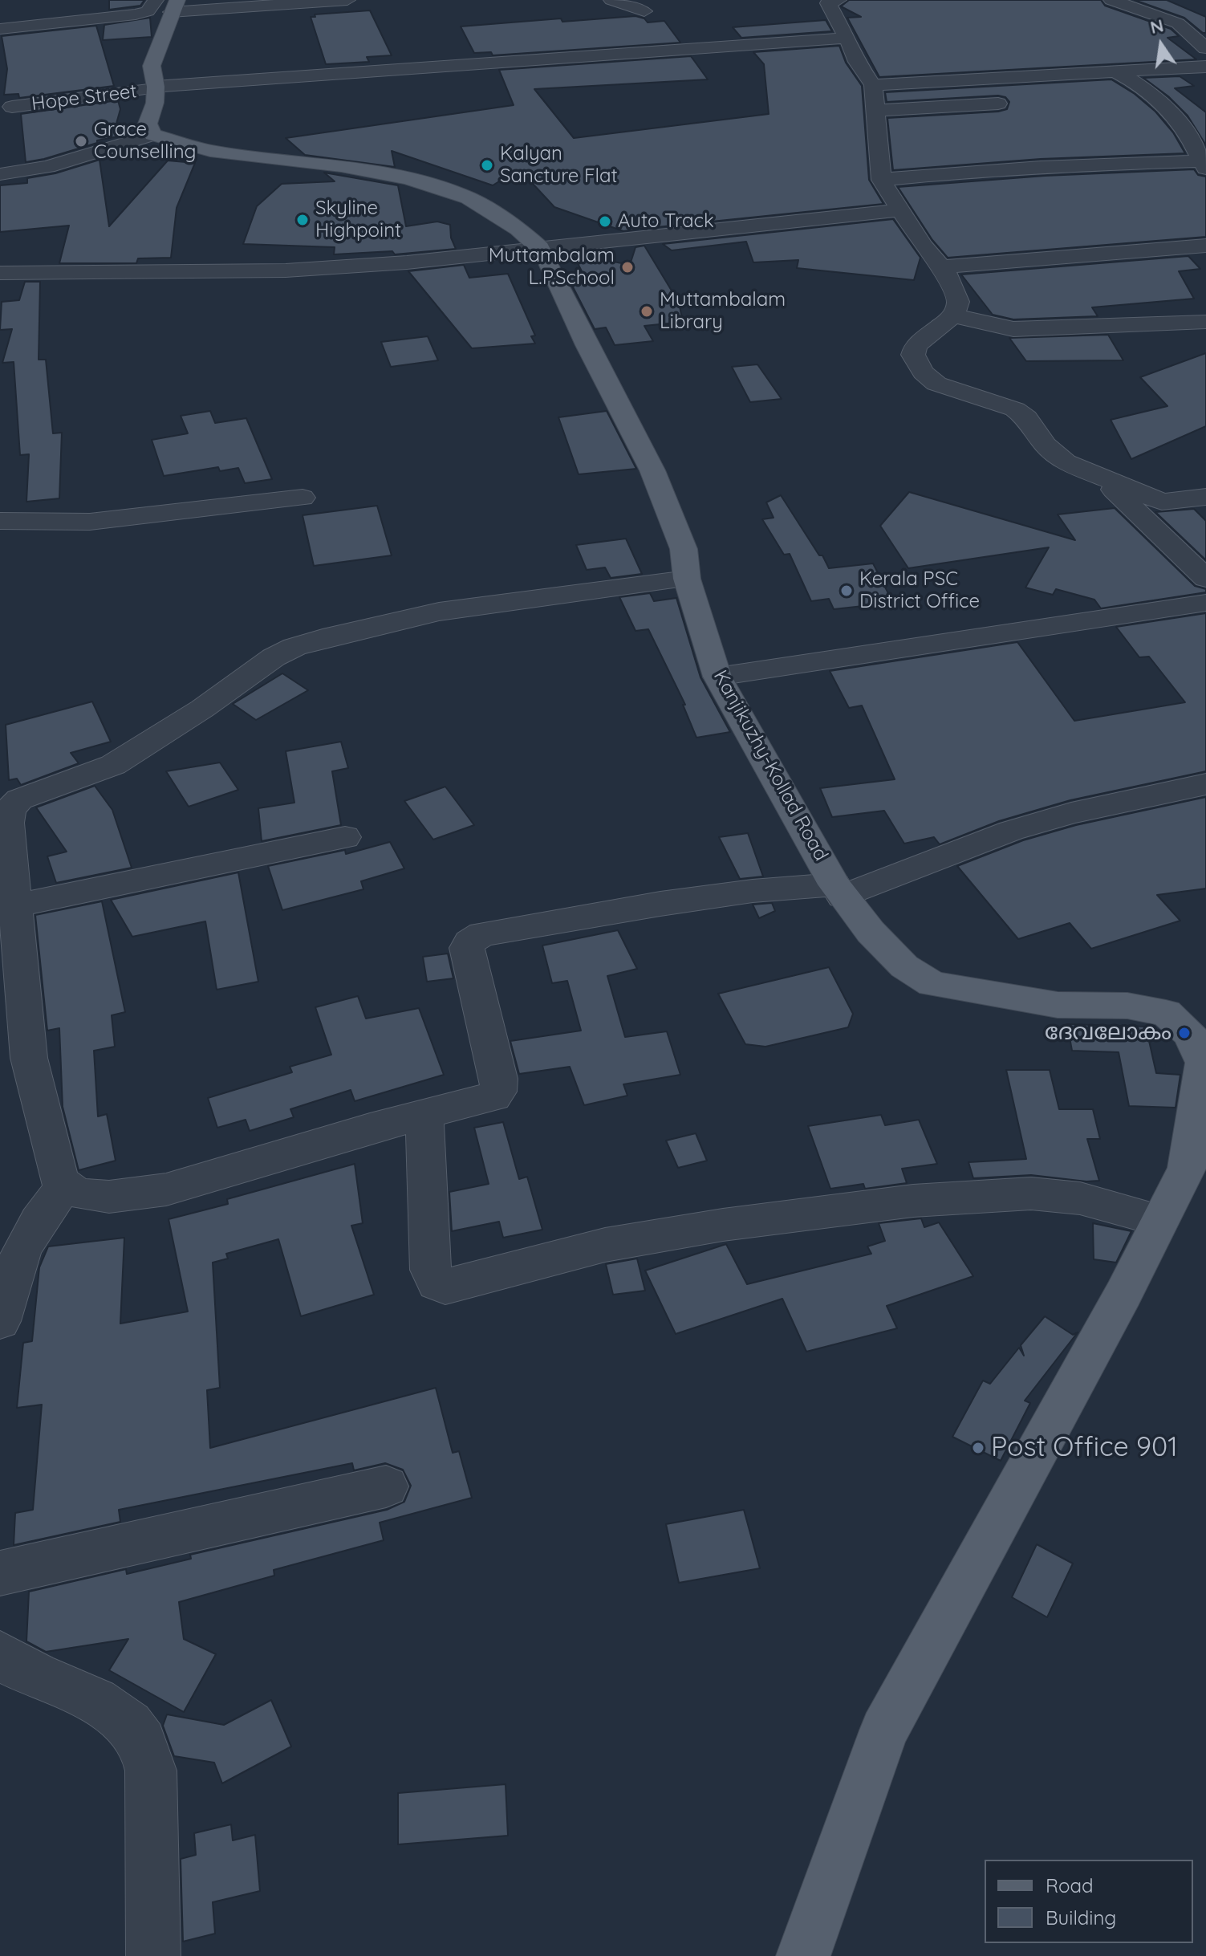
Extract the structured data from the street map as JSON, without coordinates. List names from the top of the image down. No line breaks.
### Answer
{"streets":{"main road":["Kanjikuzhy-Kollad Road"],"street":["Hope Street"]},"places":["Grace Counselling","Kalyan Sancture Flat","Skyline Highpoint","Auto Track","Muttambalam L.P.School","Muttambalam Library","Kerala PSC District Office","ദേവലോകം","Post Office 901"],"legend":["Road","Building"],"north":"top"}
